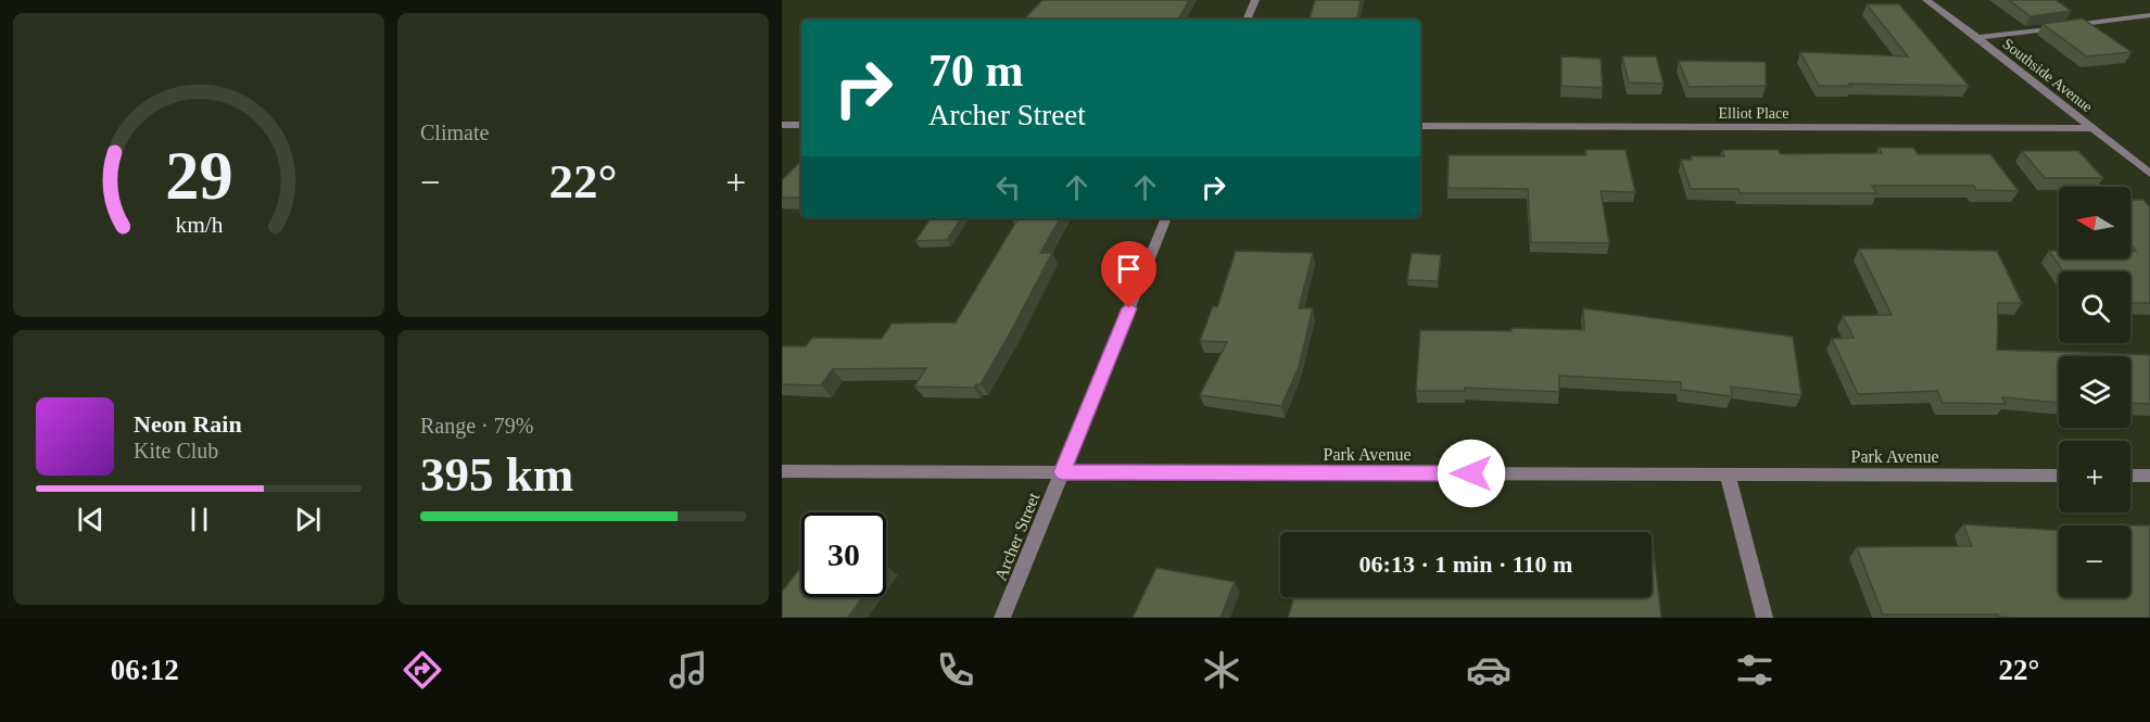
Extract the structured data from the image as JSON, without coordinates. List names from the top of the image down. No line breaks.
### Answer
{"streets":{"street":["Southside Avenue","Elliot Place","Park Avenue","Archer Street"]},"crossings":[["Southside Avenue","Elliot Place"],["Park Avenue","Archer Street"]],"north":"left","page":{"tile":["Climate",["Range · 79%","395 km"]],"turn":["70 m","Archer Street"],"heat":["−","22°","+"],"map_buttons":["+","−"],"song":["Neon Rain","Kite Club"],"limit":"30","trip":"06:13 · 1 min · 110 m","tabs":["06:12","22°"],"gauge":["29","km/h"]}}
